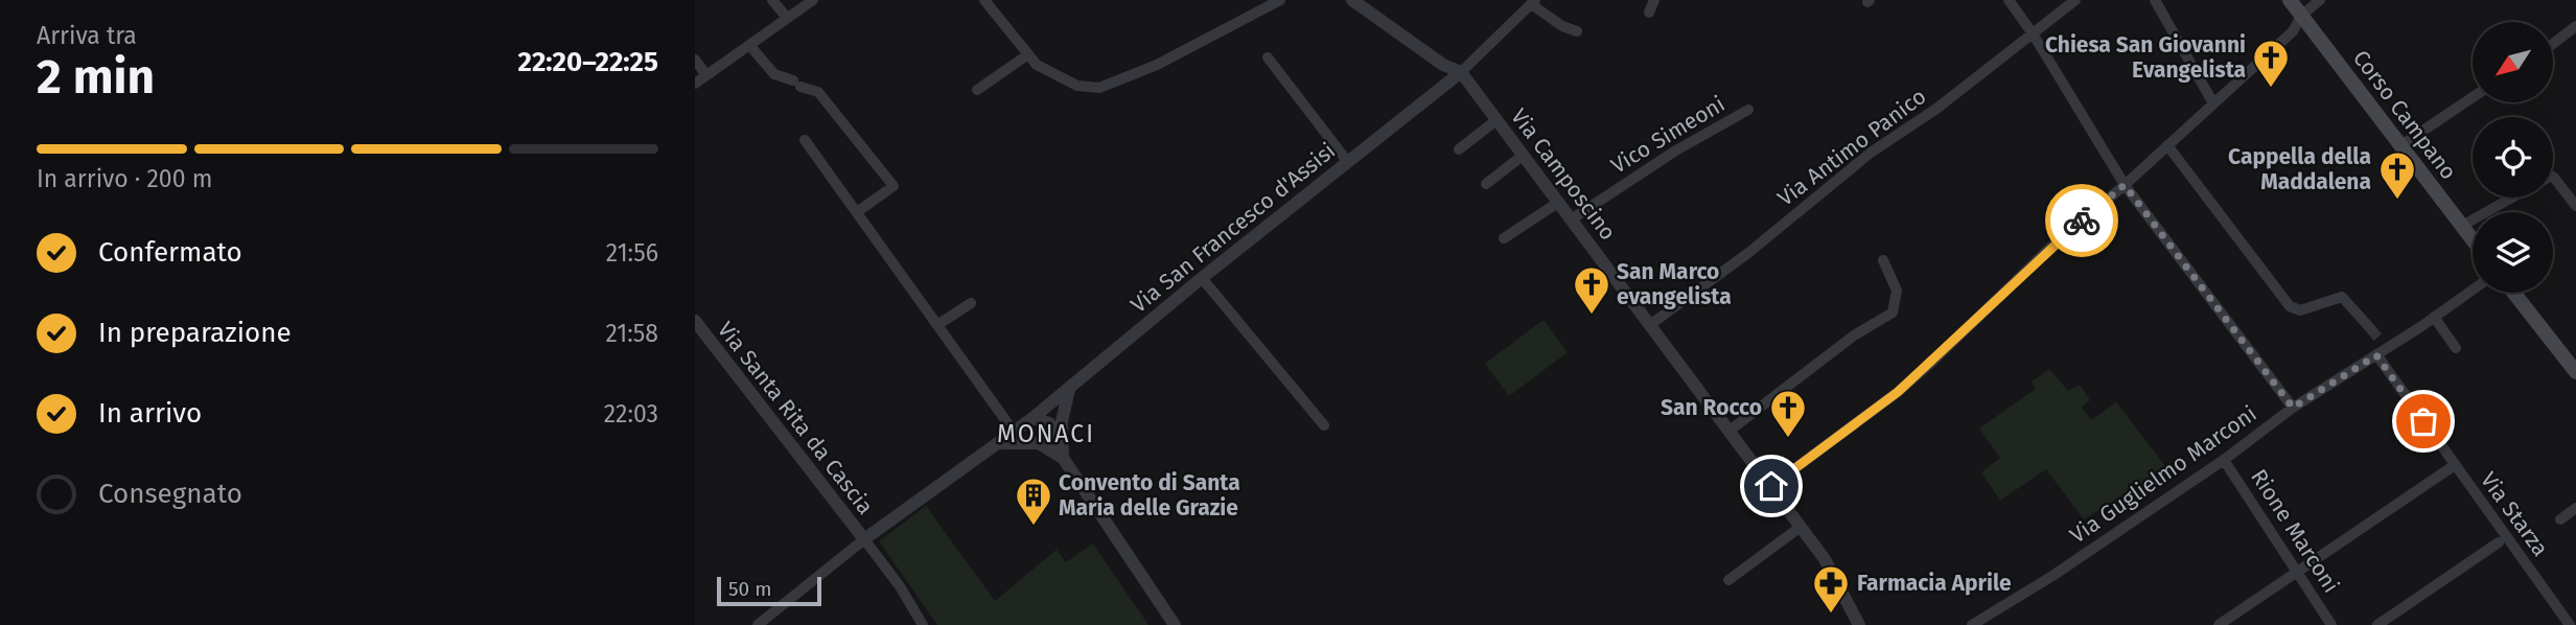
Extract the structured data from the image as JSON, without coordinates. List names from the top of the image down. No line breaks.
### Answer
{"streets":{"main road":["Corso Campano"],"street":["Vico Simeoni","Via Antimo Panico","Via Camposcino","Via San Francesco d'Assisi","Via Santa Rita da Cascia","Via Guglielmo Marconi","Via Starza","Rione Marconi"]},"crossings":[["Vico Simeoni","Via Camposcino"],["Via Antimo Panico","Via Camposcino"],["Via Camposcino","Via San Francesco d'Assisi"],["Via San Francesco d'Assisi","Via Santa Rita da Cascia"],["Via Guglielmo Marconi","Via Starza"],["Via Guglielmo Marconi","Rione Marconi"]],"districts":["MONACI"],"places":{"church":["Chiesa San Giovanni Evangelista","Cappella della Maddalena","San Marco evangelista","San Rocco"],"building":["Convento di Santa Maria delle Grazie"],"pharmacy":["Farmacia Aprile"]},"scale_bar":"50 m","north":"bottom left","page":{"heading":["2 min","Arriva tra","22:20–22:25"],"bar":"In arrivo · 200 m","list":[["Confermato","21:56"],["In preparazione","21:58"],["In arrivo","22:03"],"Consegnato"],"scale":"50 m"}}
